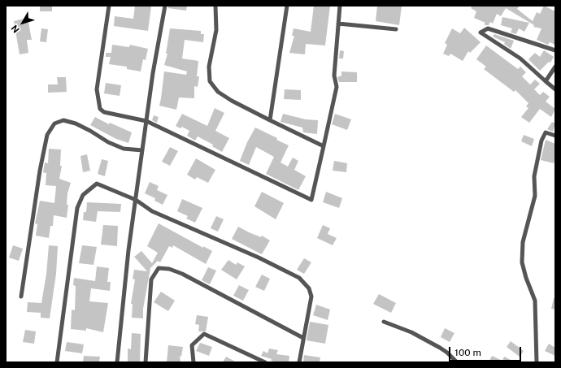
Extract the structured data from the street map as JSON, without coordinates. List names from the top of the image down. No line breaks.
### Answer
{"scale_bar":"100 m","north":"bottom left"}
